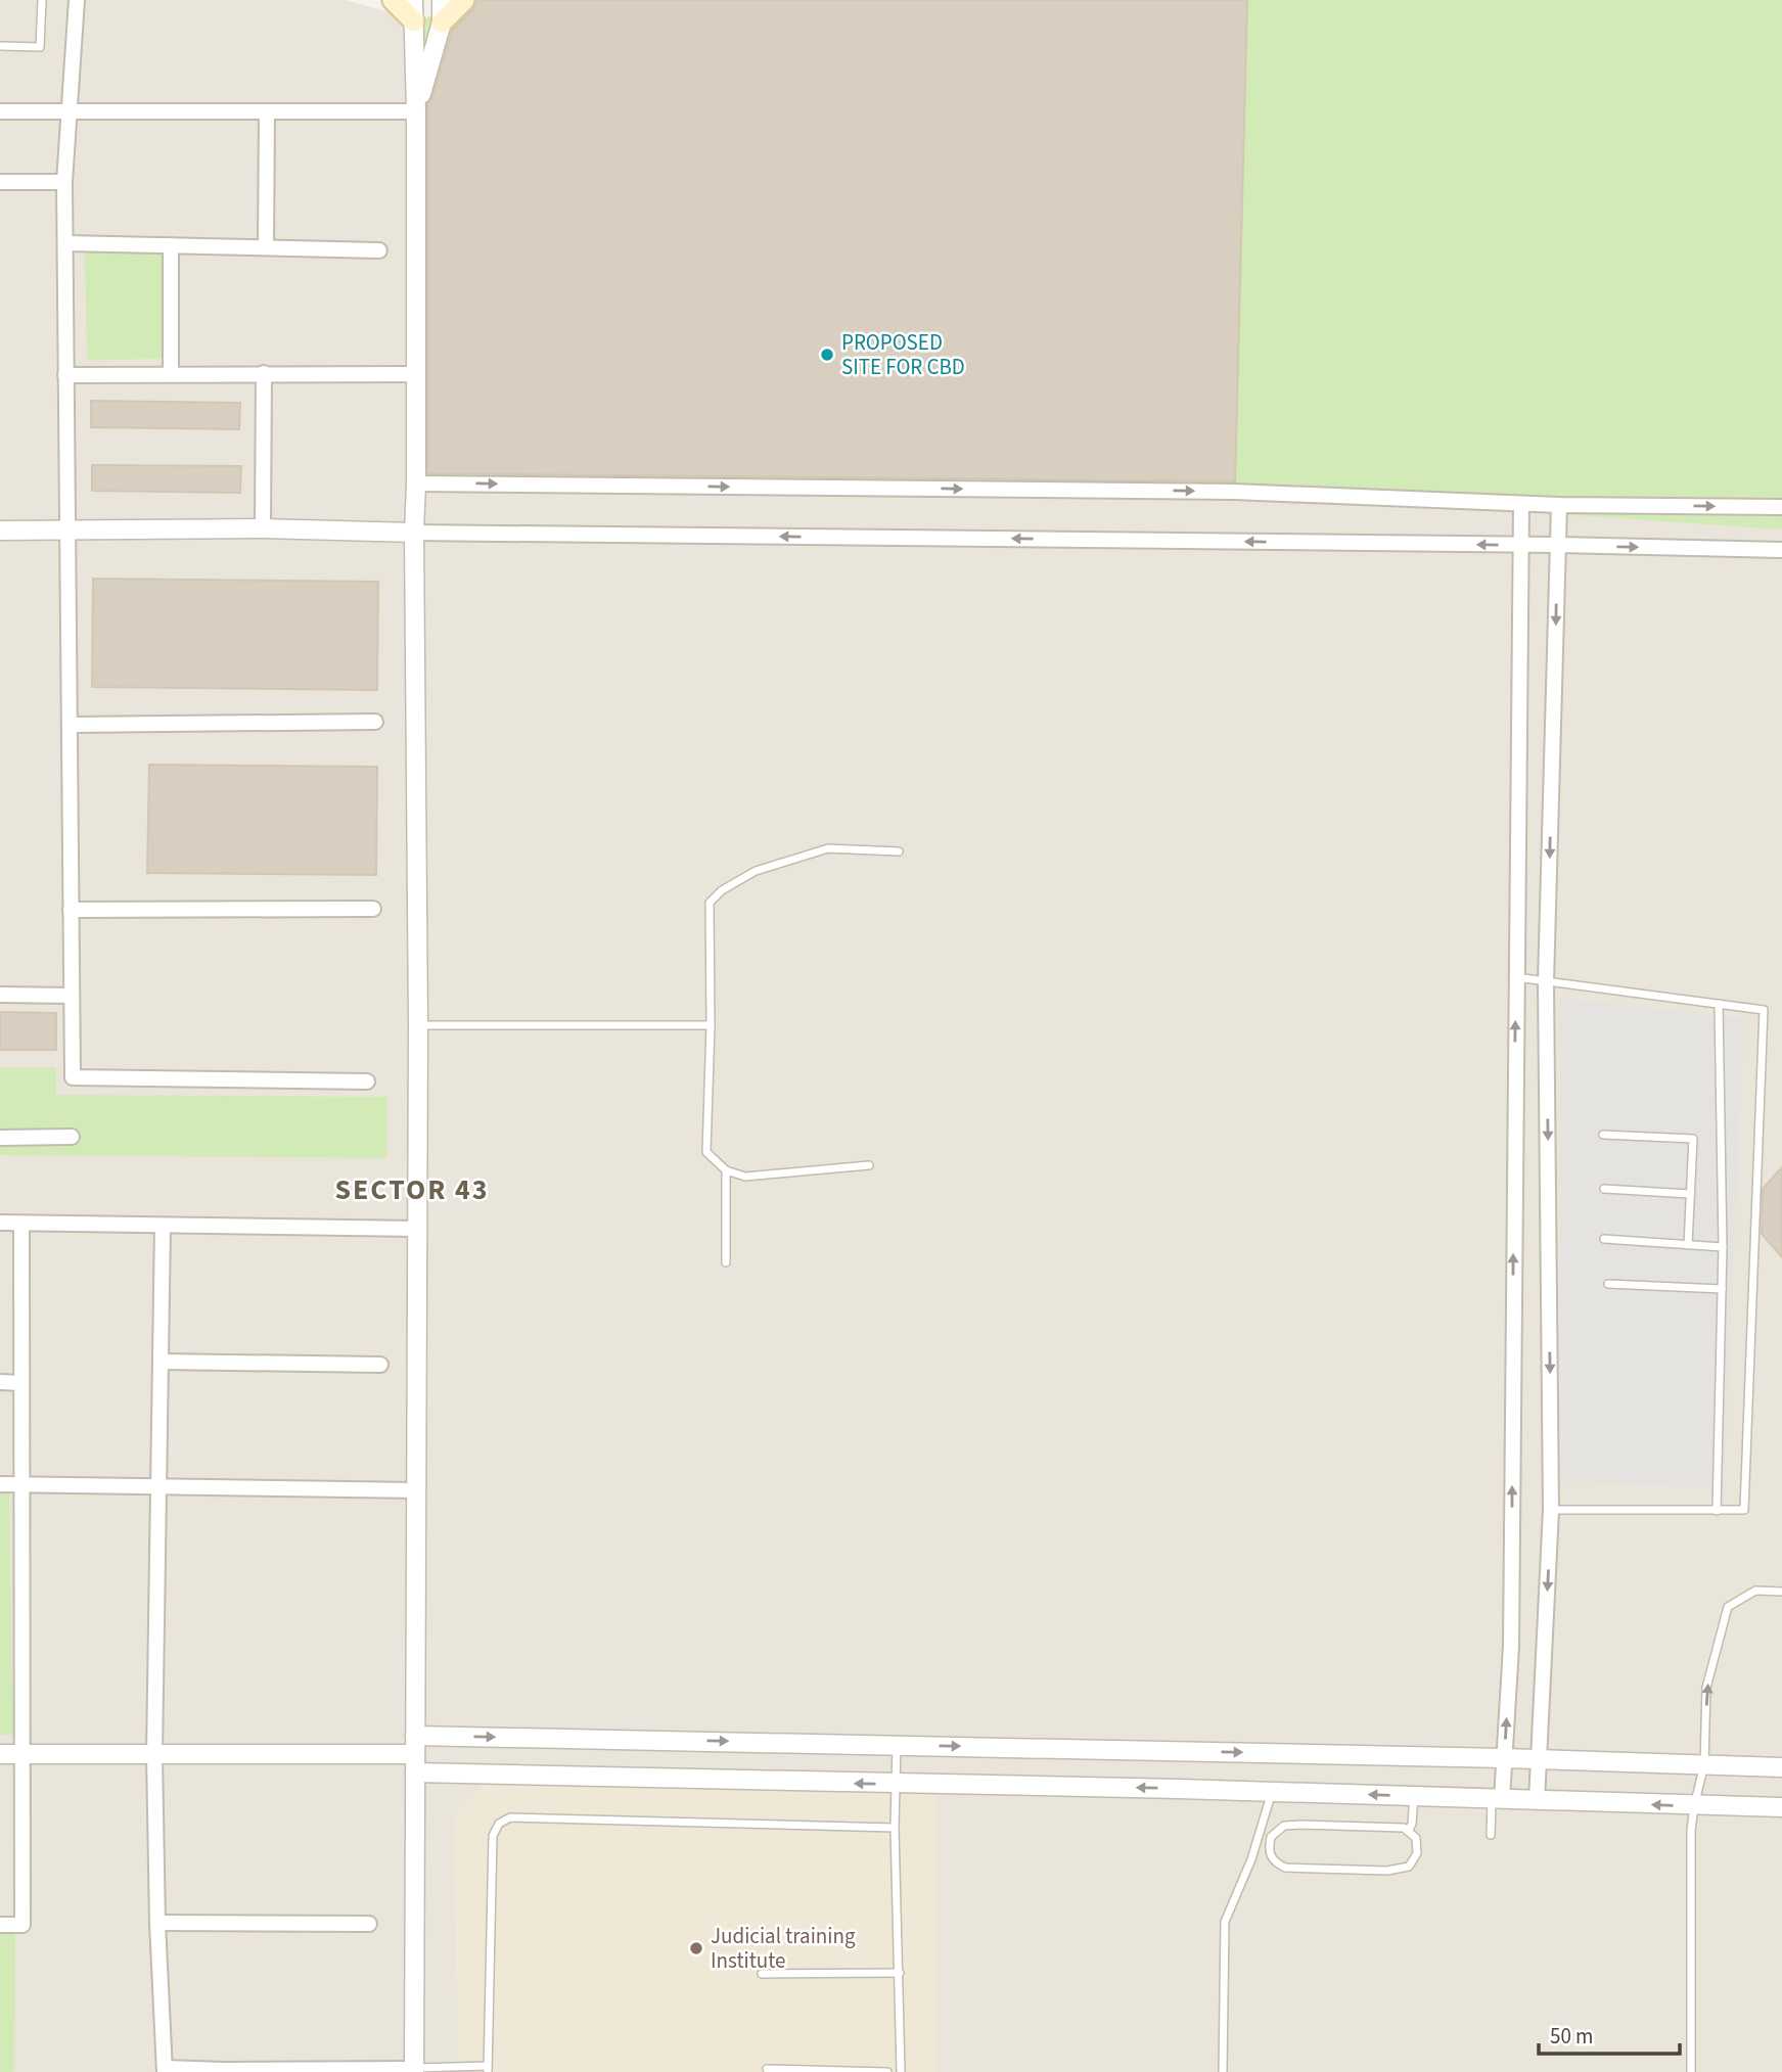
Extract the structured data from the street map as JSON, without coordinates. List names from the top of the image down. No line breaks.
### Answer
{"districts":["SECTOR 43"],"places":["PROPOSED SITE FOR CBD","Judicial training Institute"],"scale_bar":"50 m"}
